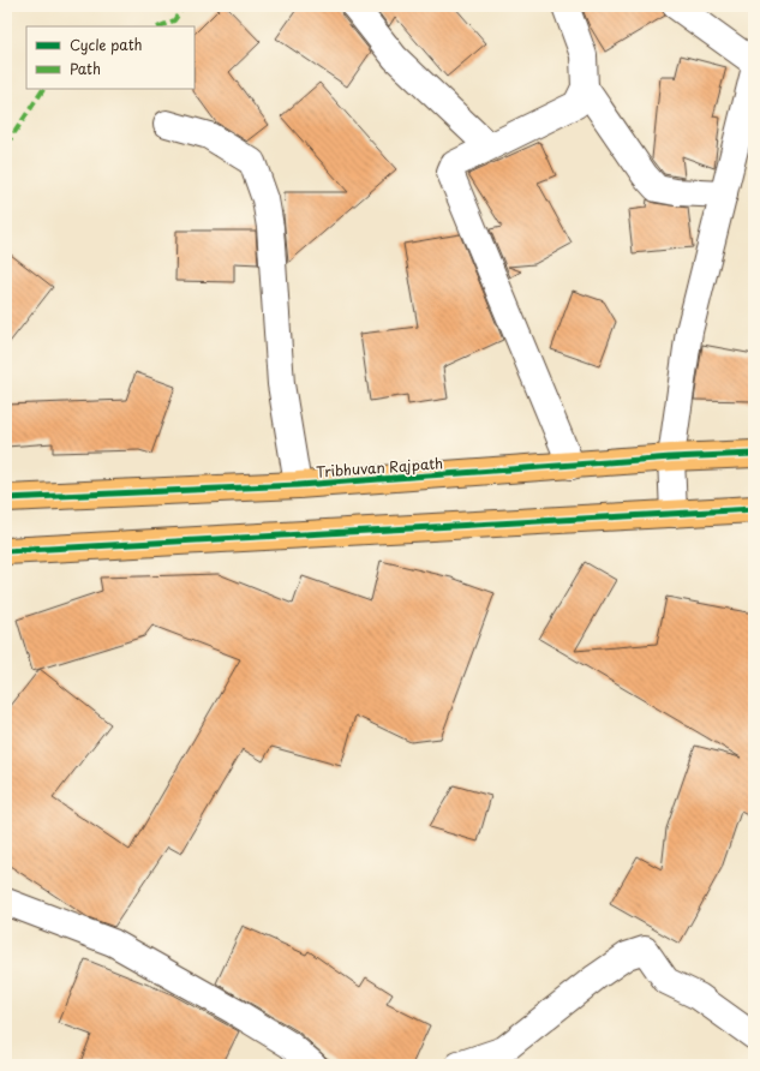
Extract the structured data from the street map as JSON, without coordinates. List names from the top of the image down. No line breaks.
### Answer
{"streets":{"highway":["Tribhuvan Rajpath"]},"legend":["Cycle path","Path"]}
